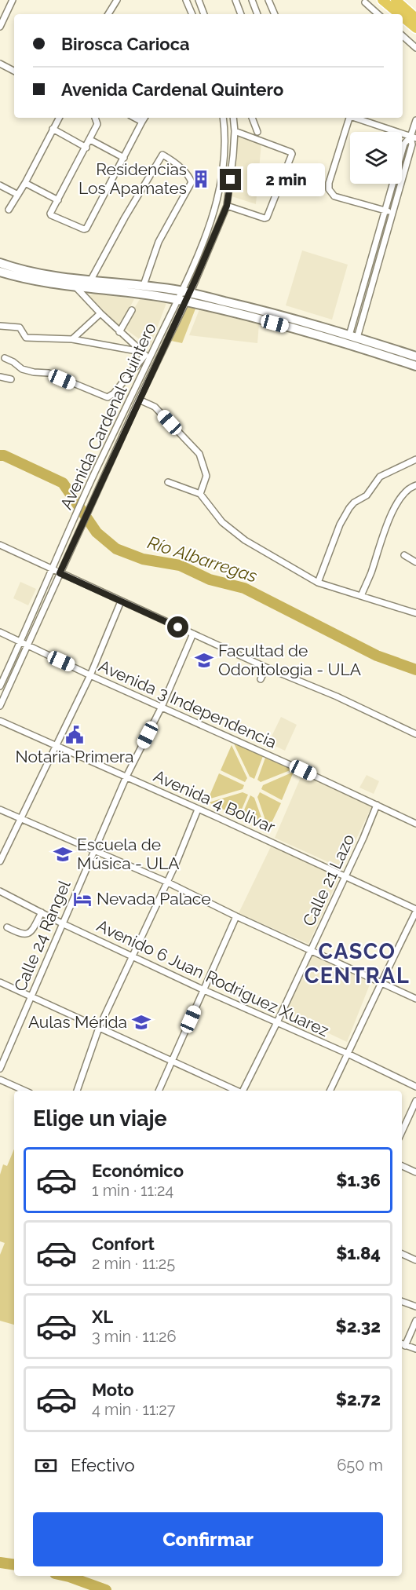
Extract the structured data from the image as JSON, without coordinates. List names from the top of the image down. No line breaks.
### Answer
{"streets":{"street":["Avenida Cardenal Quintero","Avenida 3 Independencia","Avenida 4 Bolivar","Calle 21 Lazo","Calle 24 Rangel","Avenido 6 Juan Rodriguez Xuarez"]},"crossings":[["Avenida Cardenal Quintero","Avenida 3 Independencia"],["Avenida 3 Independencia","Calle 21 Lazo"],["Avenida 3 Independencia","Calle 24 Rangel"],["Avenida 4 Bolivar","Calle 21 Lazo"],["Avenida 4 Bolivar","Calle 24 Rangel"],["Calle 21 Lazo","Avenido 6 Juan Rodriguez Xuarez"],["Calle 24 Rangel","Avenido 6 Juan Rodriguez Xuarez"]],"districts":["CASCO CENTRAL"],"water":["Río Albarregas"],"places":{"building":["Residencias Los Apamates"],"school or university":["Facultad de Odontologia - ULA","Escuela de Música - ULA","Aulas Mérida"],"public building":["Notaria Primera"],"hotel":["Nevada Palace"]},"page":{"banner":["Birosca Carioca","Avenida Cardenal Quintero"],"bubble":"2 min","heading":"Elige un viaje","list":[{"name":"Económico","note":"1 min · 11:24","value":"$1.36"},{"name":"Confort","note":"2 min · 11:25","value":"$1.84"},{"name":"XL","note":"3 min · 11:26","value":"$2.32"},{"name":"Moto","note":"4 min · 11:27","value":"$2.72"}],"pay":["Efectivo","650 m"],"buttons":"Confirmar"}}
